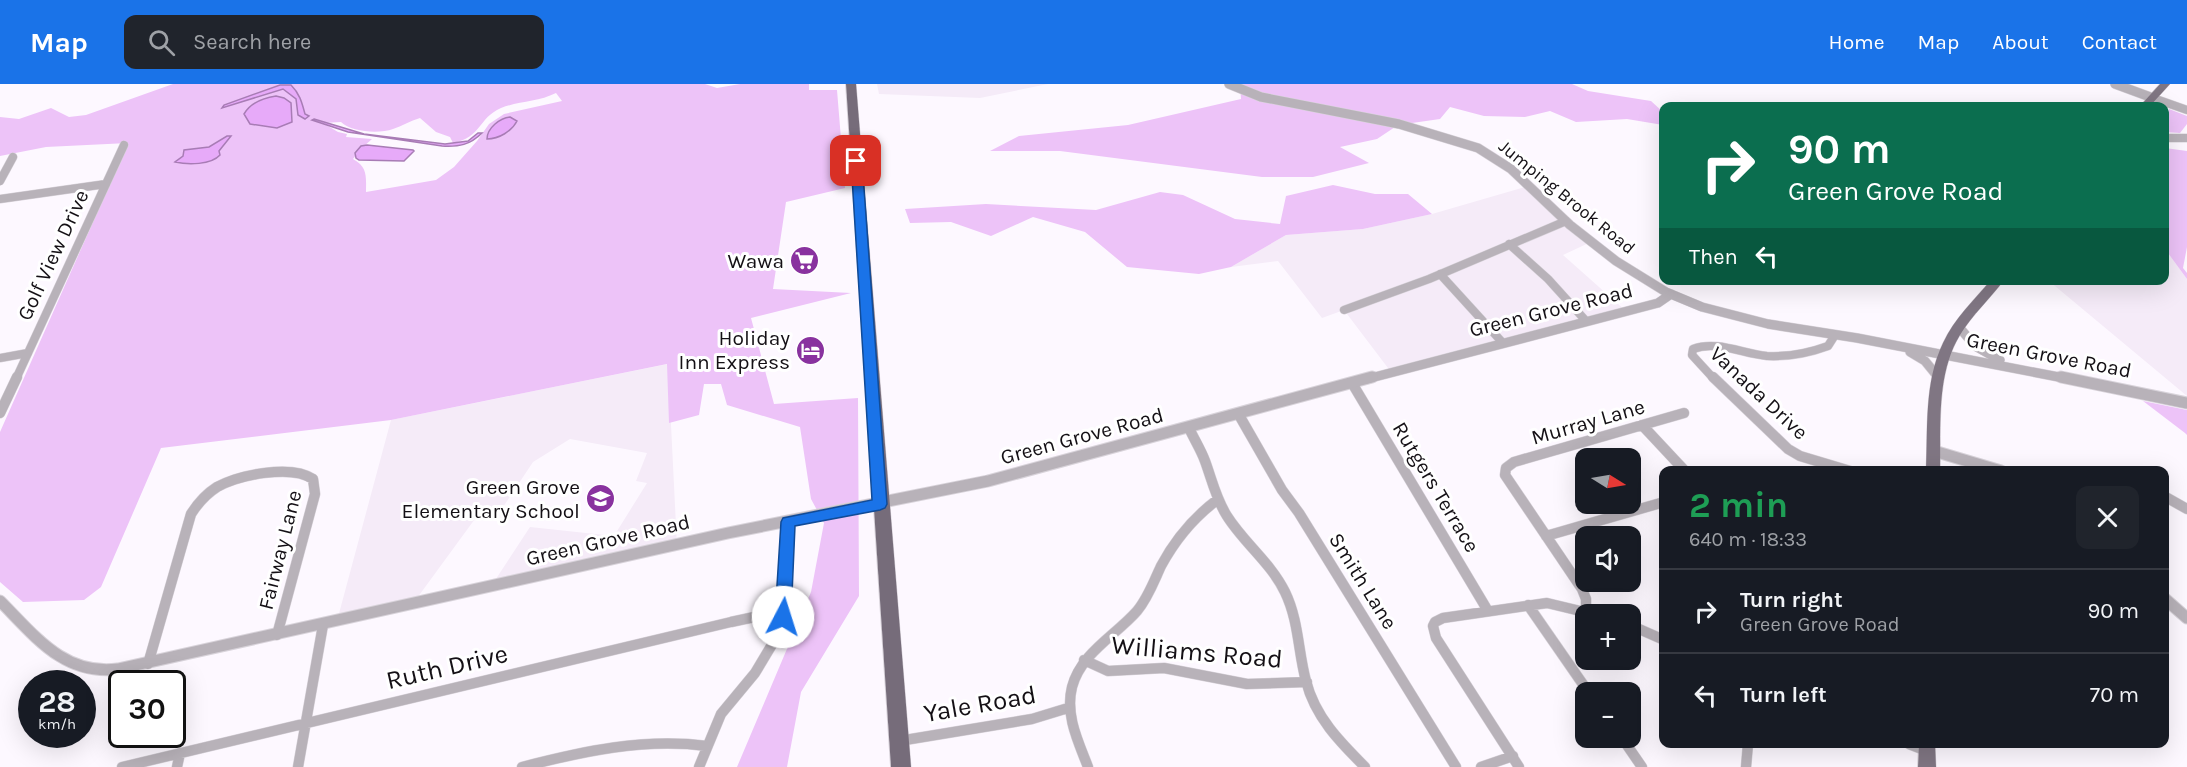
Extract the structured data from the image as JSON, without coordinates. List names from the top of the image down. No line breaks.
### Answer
{"streets":{"street":["Jumping Brook Road","Golf View Drive","Green Grove Road","Vanada Drive","Murray Lane","Rutgers Terrace","Fairway Lane","Smith Lane","Williams Road","Ruth Drive","Yale Road"]},"crossings":[["Jumping Brook Road","Green Grove Road"],["Green Grove Road","Vanada Drive"],["Green Grove Road","Rutgers Terrace"],["Green Grove Road","Fairway Lane"],["Green Grove Road","Smith Lane"]],"places":{"supermarket":["Wawa"],"hotel":["Holiday Inn Express"],"school or university":["Green Grove Elementary School"]},"north":"right","page":{"header":"Map","search":"Search here","nav":["Home","Map","About","Contact"],"turn":["90 m","Green Grove Road"],"then":"Then","map_buttons":["+","−"],"heading":["2 min","640 m · 18:33"],"list":[{"name":"Turn right","note":"Green Grove Road","value":"90 m"},{"name":"Turn left","value":"70 m"}],"speed":"28 km/h","limit":"30"}}
